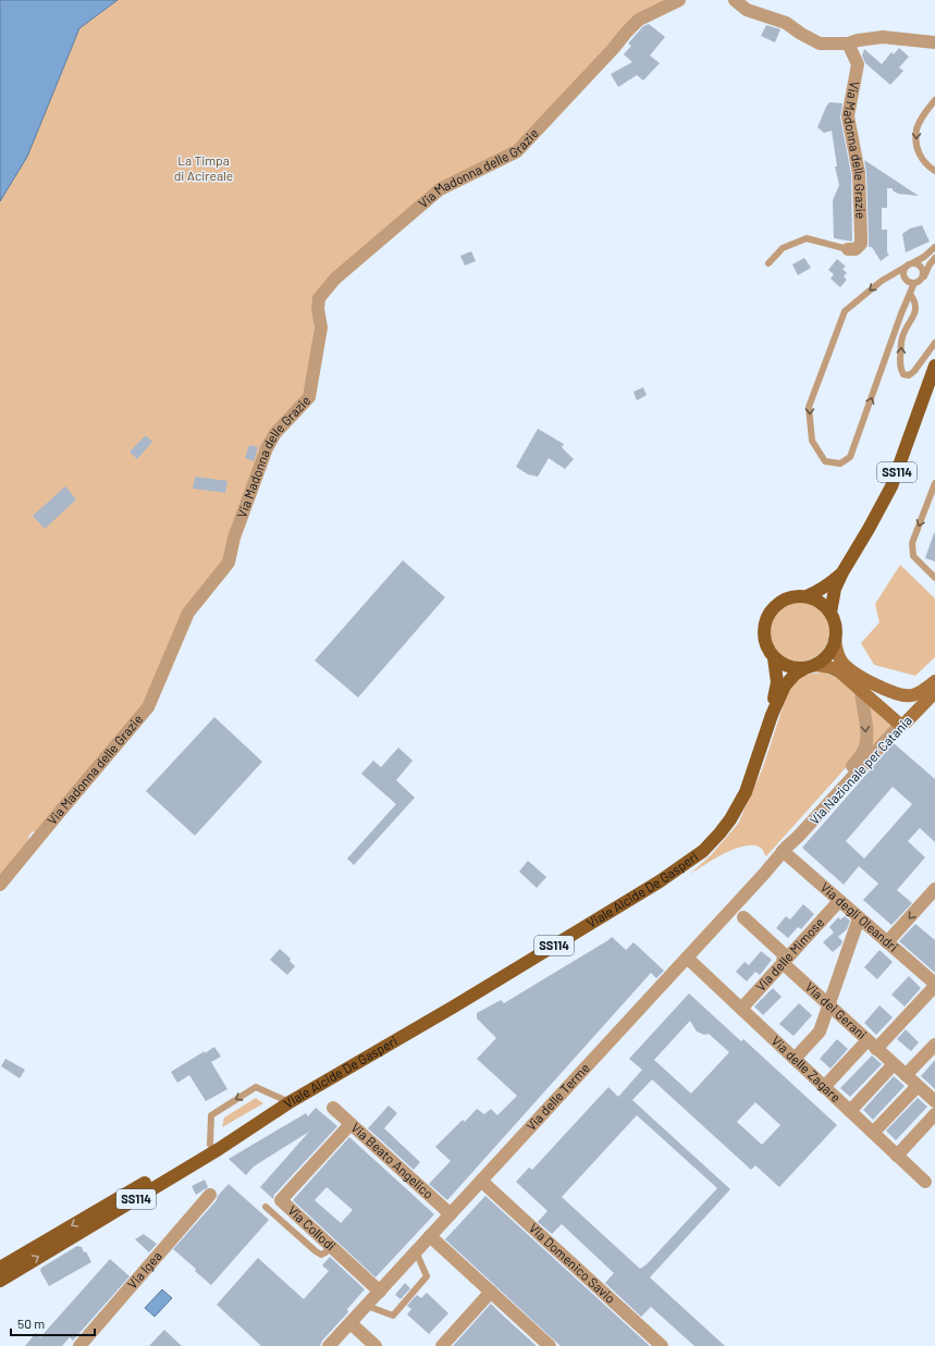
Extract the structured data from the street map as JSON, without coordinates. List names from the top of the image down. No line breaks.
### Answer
{"streets":{"main road":["SS114","Via Nazionale per Catania","Viale Alcide De Gasperi"],"street":["Via Madonna delle Grazie","Via degli Oleandri","Via delle Mimose","Via dei Gerani","Via delle Zagare","Via delle Terme","Via Beato Angelico","Via Collodi","Via Domenico Savio","Via Igea"]},"crossings":[["Via Nazionale per Catania","Via degli Oleandri"],["Via Nazionale per Catania","Via delle Terme"],["Via degli Oleandri","Via delle Mimose"],["Via degli Oleandri","Via delle Terme"],["Via delle Mimose","Via dei Gerani"],["Via delle Mimose","Via delle Zagare"],["Via delle Zagare","Via delle Terme"],["Via delle Terme","Via Beato Angelico"],["Via delle Terme","Via Collodi"],["Via delle Terme","Via Domenico Savio"],["Via Beato Angelico","Via Collodi"]],"parks":["La Timpa di Acireale"],"scale_bar":"50 m"}
